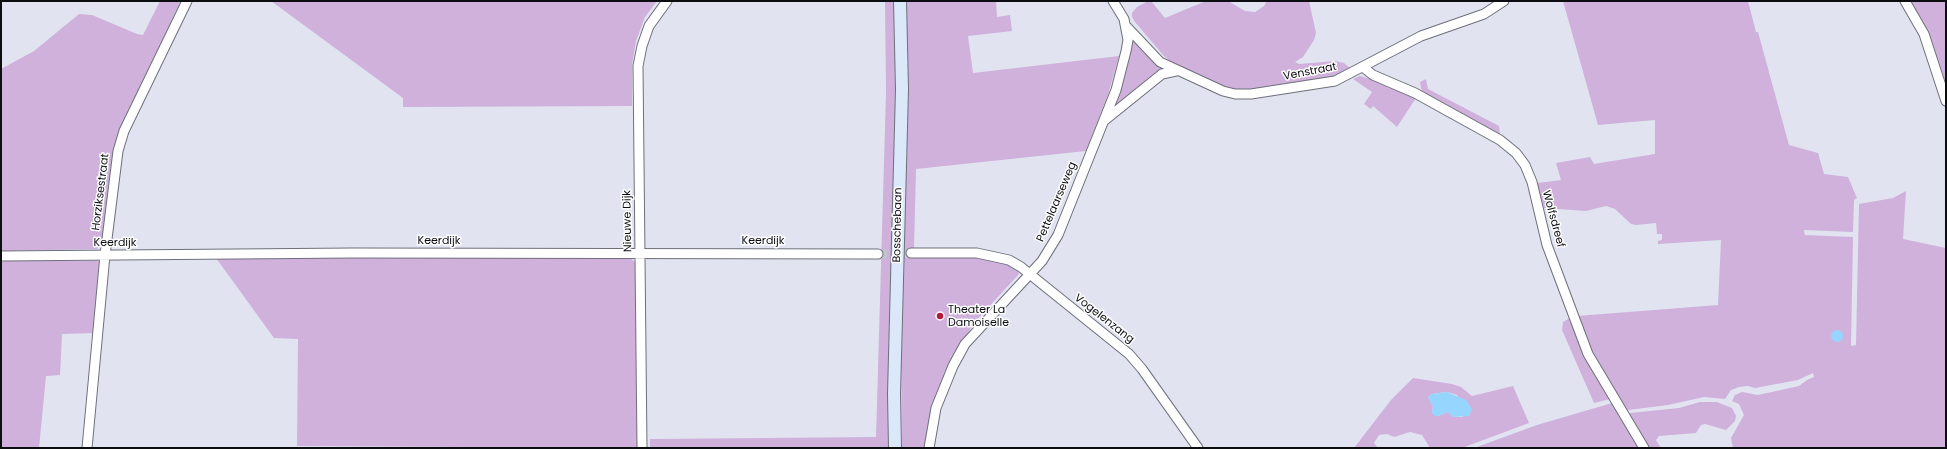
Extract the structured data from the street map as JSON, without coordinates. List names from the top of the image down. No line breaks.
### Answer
{"streets":{"main road":["Bosschebaan"],"street":["Venstraat","Horziksestraat","Pettelaarseweg","Wolfsdreef","Nieuwe Dijk","Keerdijk","Vogelenzang"]},"crossings":[["Venstraat","Pettelaarseweg"],["Venstraat","Wolfsdreef"],["Horziksestraat","Keerdijk"],["Pettelaarseweg","Vogelenzang"],["Nieuwe Dijk","Keerdijk"]],"places":["Theater La Damoiselle"]}
